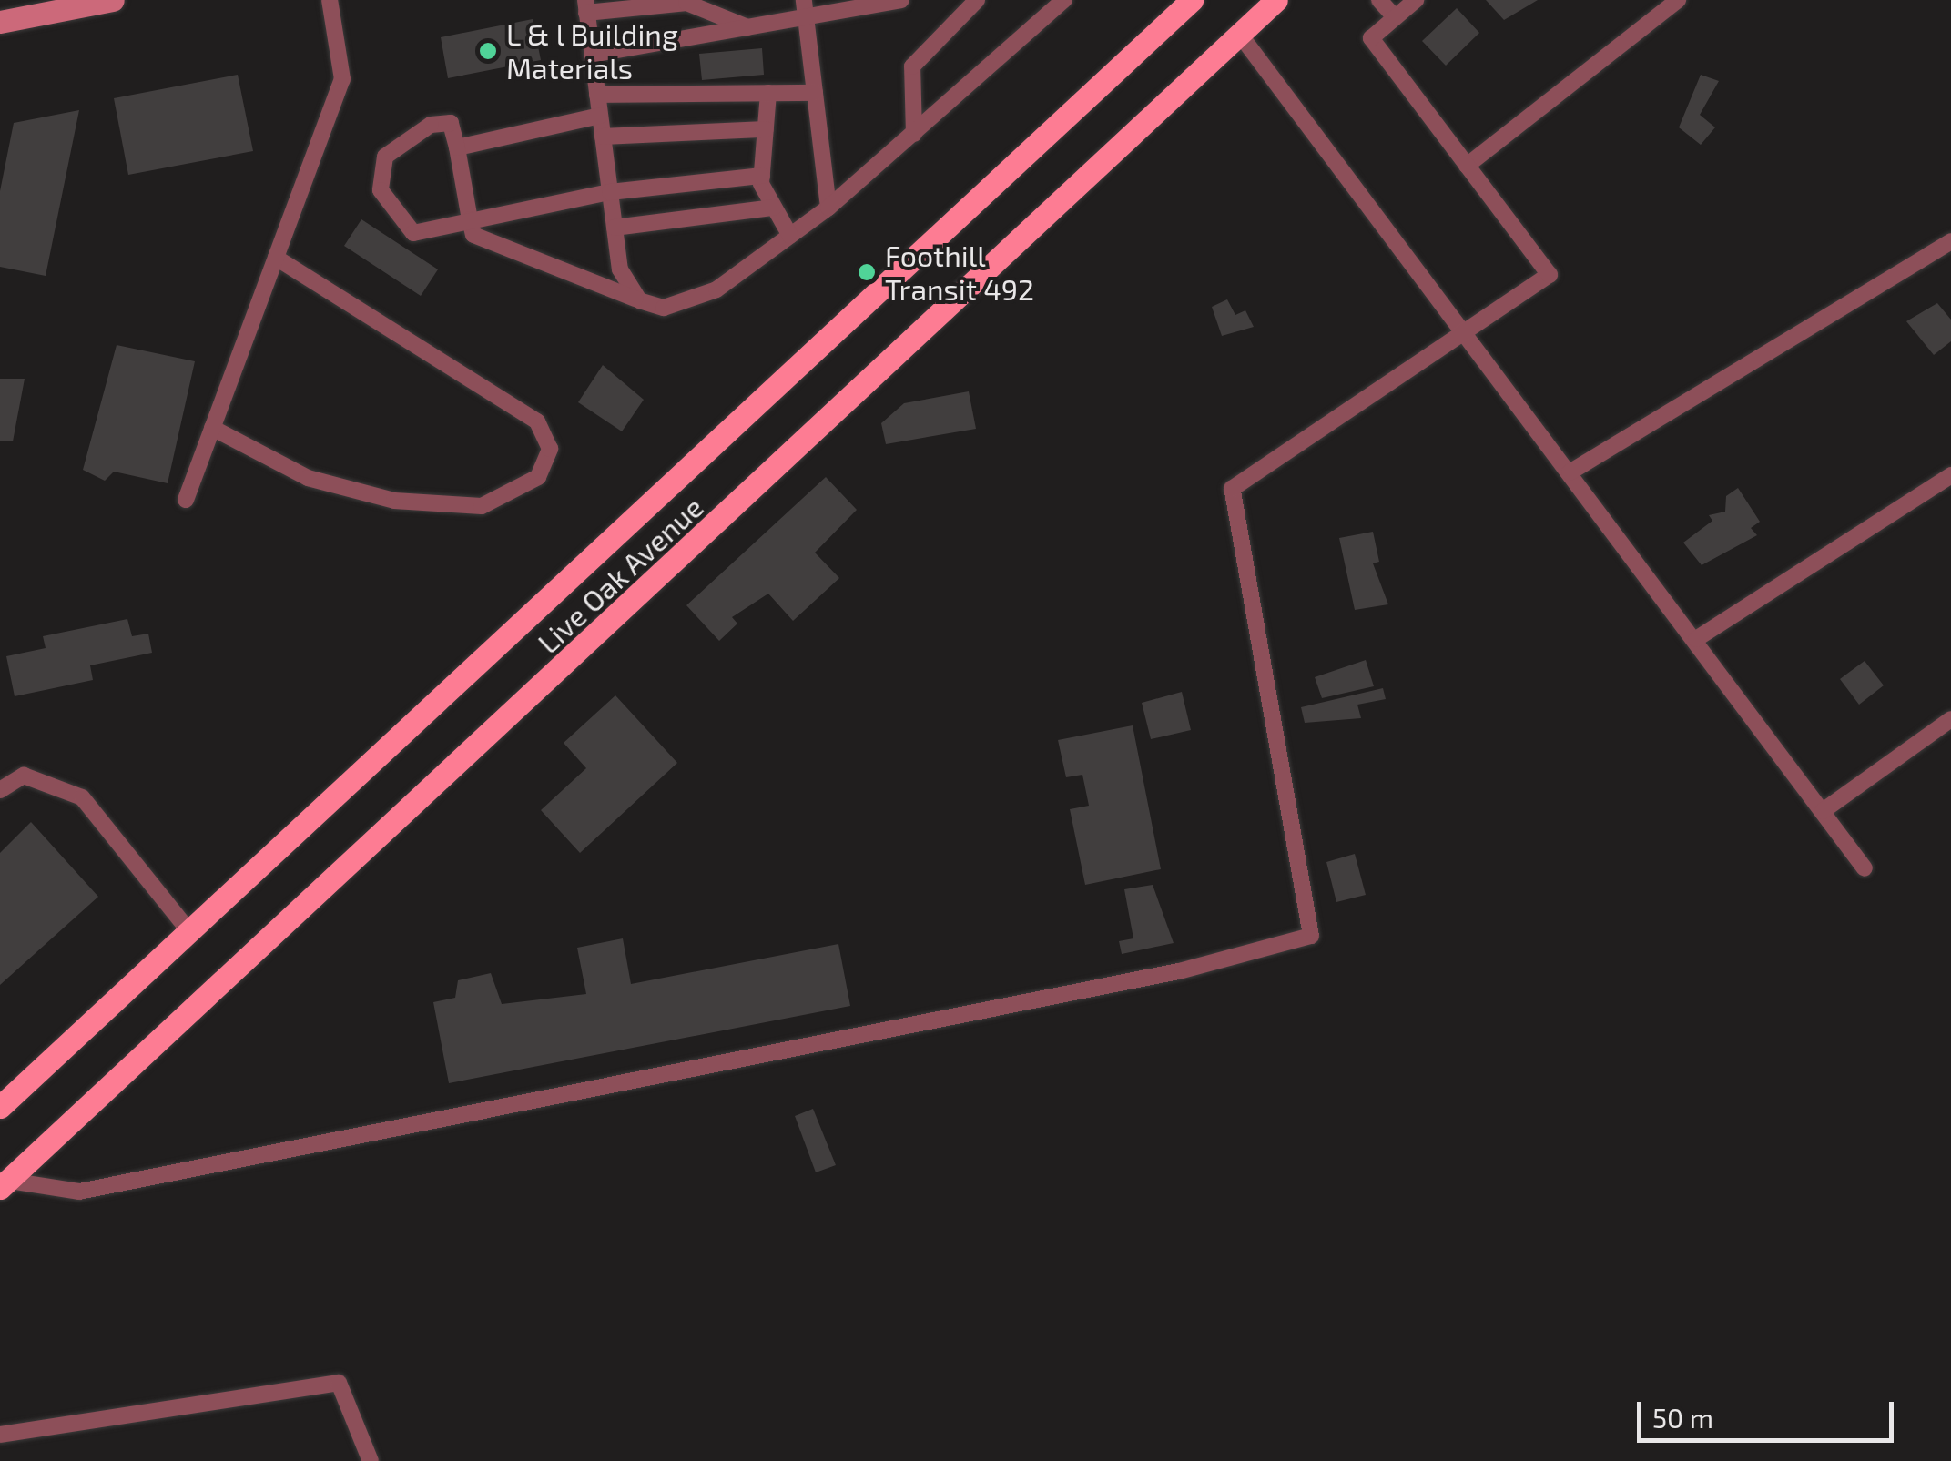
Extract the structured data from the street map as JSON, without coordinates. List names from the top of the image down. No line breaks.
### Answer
{"streets":{"main road":["Live Oak Avenue"]},"places":["L & l Building Materials","Foothill Transit 492"],"scale_bar":"50 m"}
